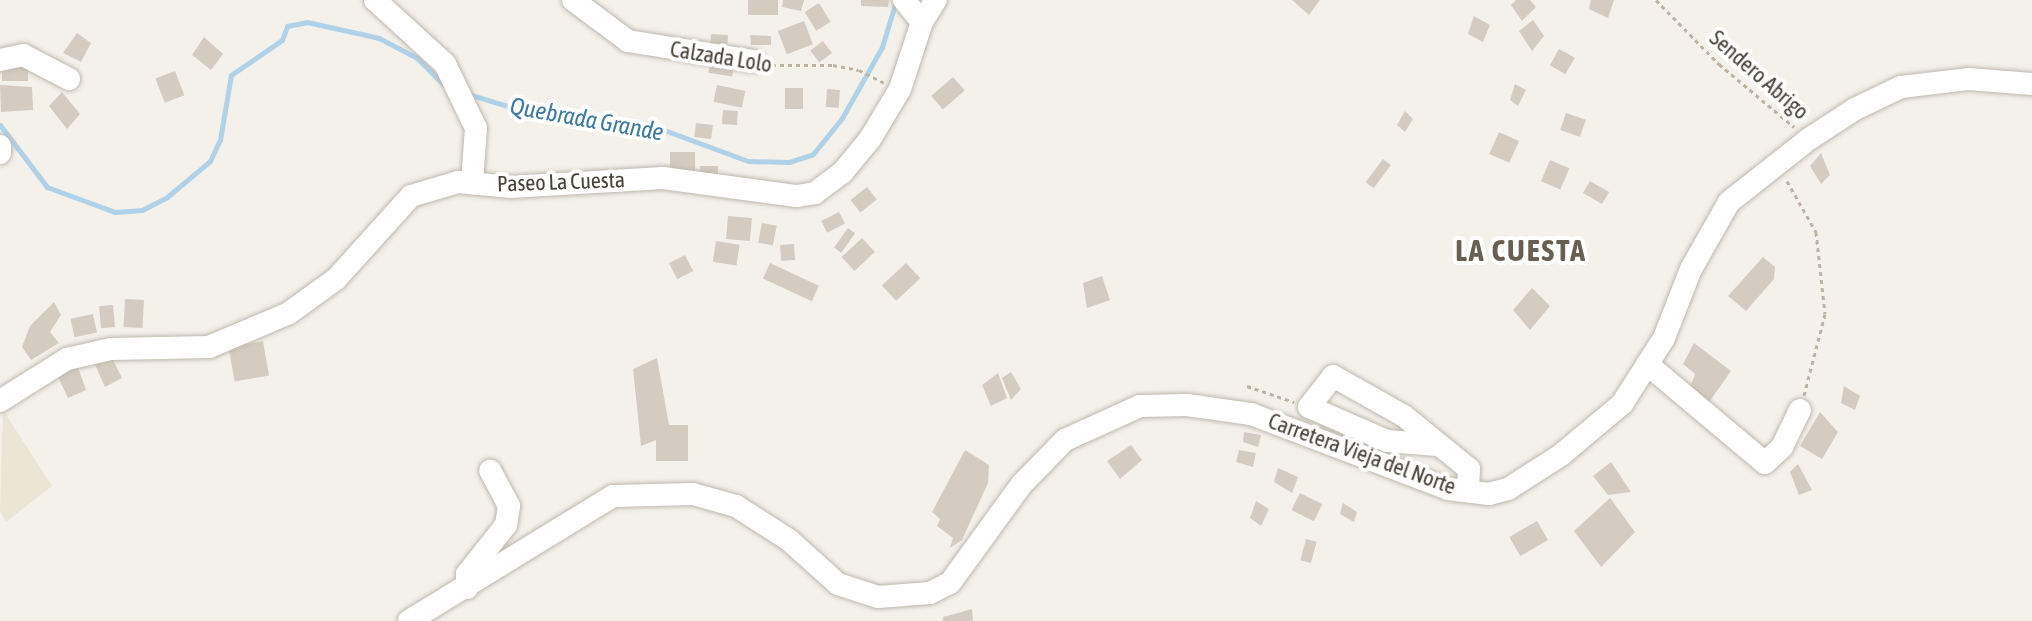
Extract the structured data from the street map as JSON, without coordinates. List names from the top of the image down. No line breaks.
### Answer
{"streets":{"street":["Calzada Lolo","Paseo La Cuesta","Carretera Vieja del Norte"],"path":["Sendero Abrigo"]},"crossings":[["Sendero Abrigo","Carretera Vieja del Norte"]],"districts":["LA CUESTA"],"water":["Quebrada Grande"]}
